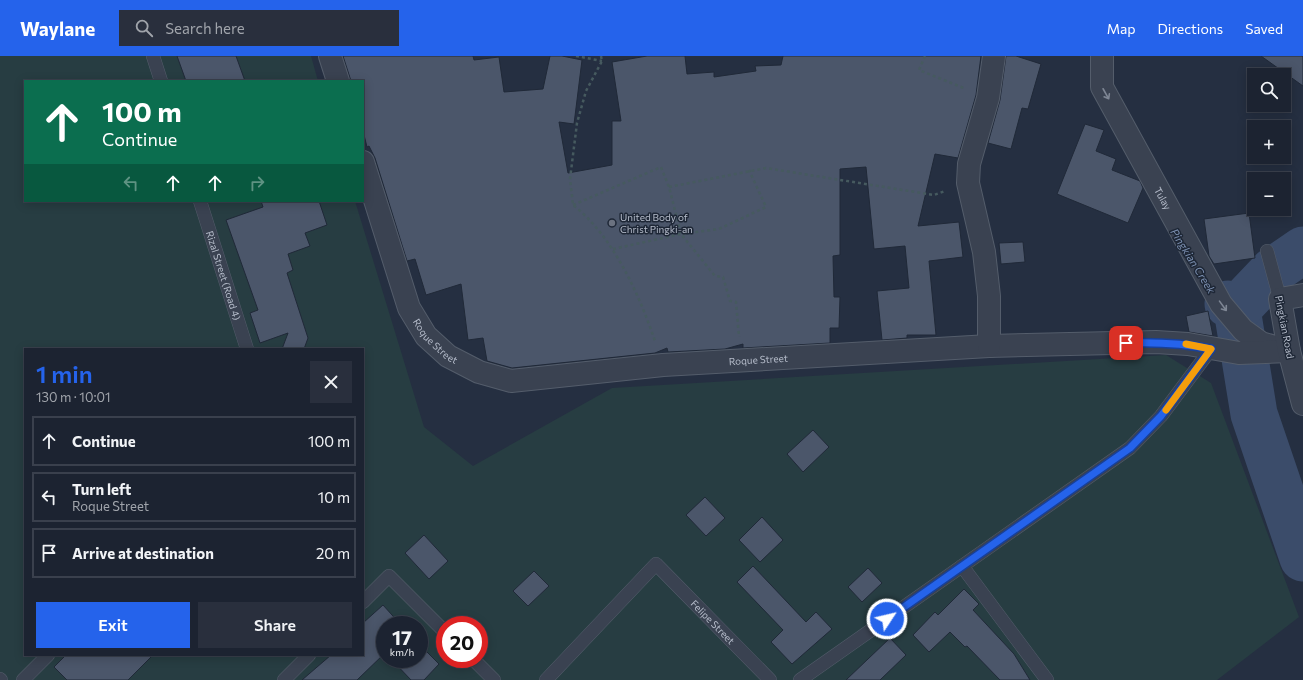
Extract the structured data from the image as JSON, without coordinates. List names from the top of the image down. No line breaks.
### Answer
{"streets":{"street":["Tulay","Pingkian Road","Roque Street"],"lane":["Rizal Street (Road 4)","Felipe Street"]},"crossings":[["Tulay","Pingkian Road"],["Tulay","Roque Street"],["Pingkian Road","Roque Street"]],"water":["Pingkian Creek"],"places":["United Body of Christ Pingki-an"],"page":{"header":"Waylane","search":"Search here","nav":["Map","Directions","Saved"],"map_buttons":["+","−"],"turn":["100 m","Continue"],"heading":["1 min","130 m · 10:01"],"list":[{"name":"Continue","value":"100 m"},{"name":"Turn left","note":"Roque Street","value":"10 m"},{"name":"Arrive at destination","value":"20 m"}],"buttons":["Exit","Share"],"speed":"17 km/h","limit":"20"}}
